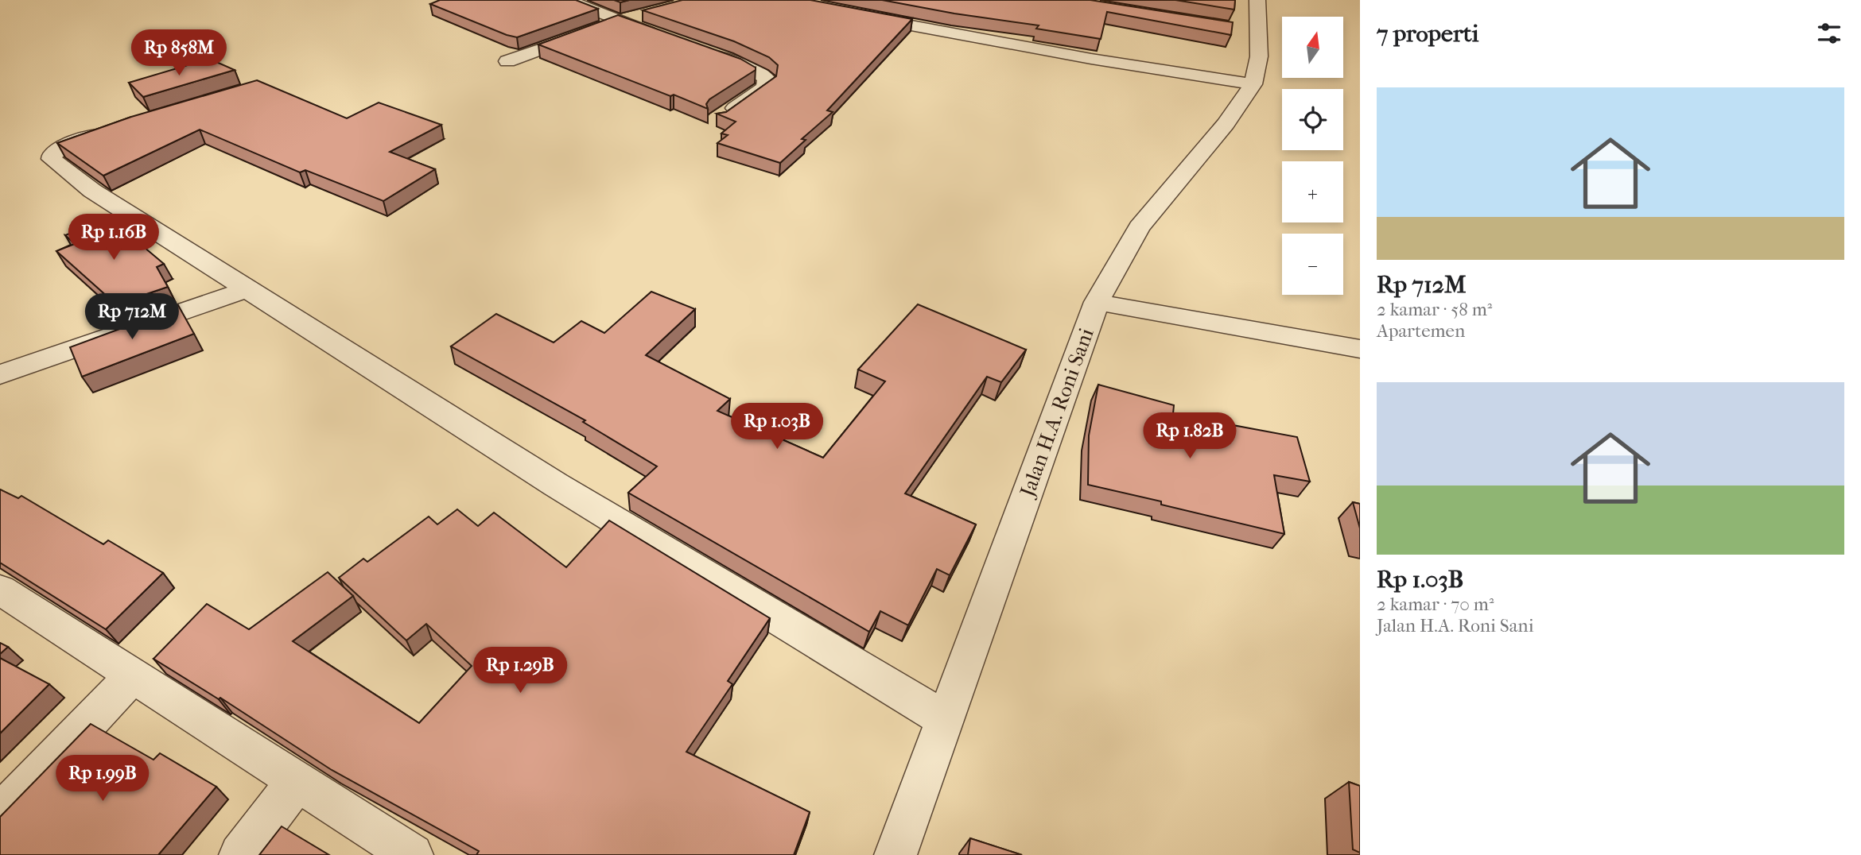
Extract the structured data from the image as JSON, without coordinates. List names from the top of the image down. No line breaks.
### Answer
{"streets":{"street":["Jalan H.A. Roni Sani"]},"north":"top","page":{"heading":"7 properti","map_buttons":["+","−"],"price":["Rp 858M","Rp 1.16B","Rp 712M","Rp 1.03B","Rp 1.82B","Rp 1.29B","Rp 1.99B"],"list":[{"name":"Rp 712M","note":"2 kamar · 58 m² · Apartemen"},{"name":"Rp 1.03B","note":"2 kamar · 70 m² · Jalan H.A. Roni Sani"}]}}
